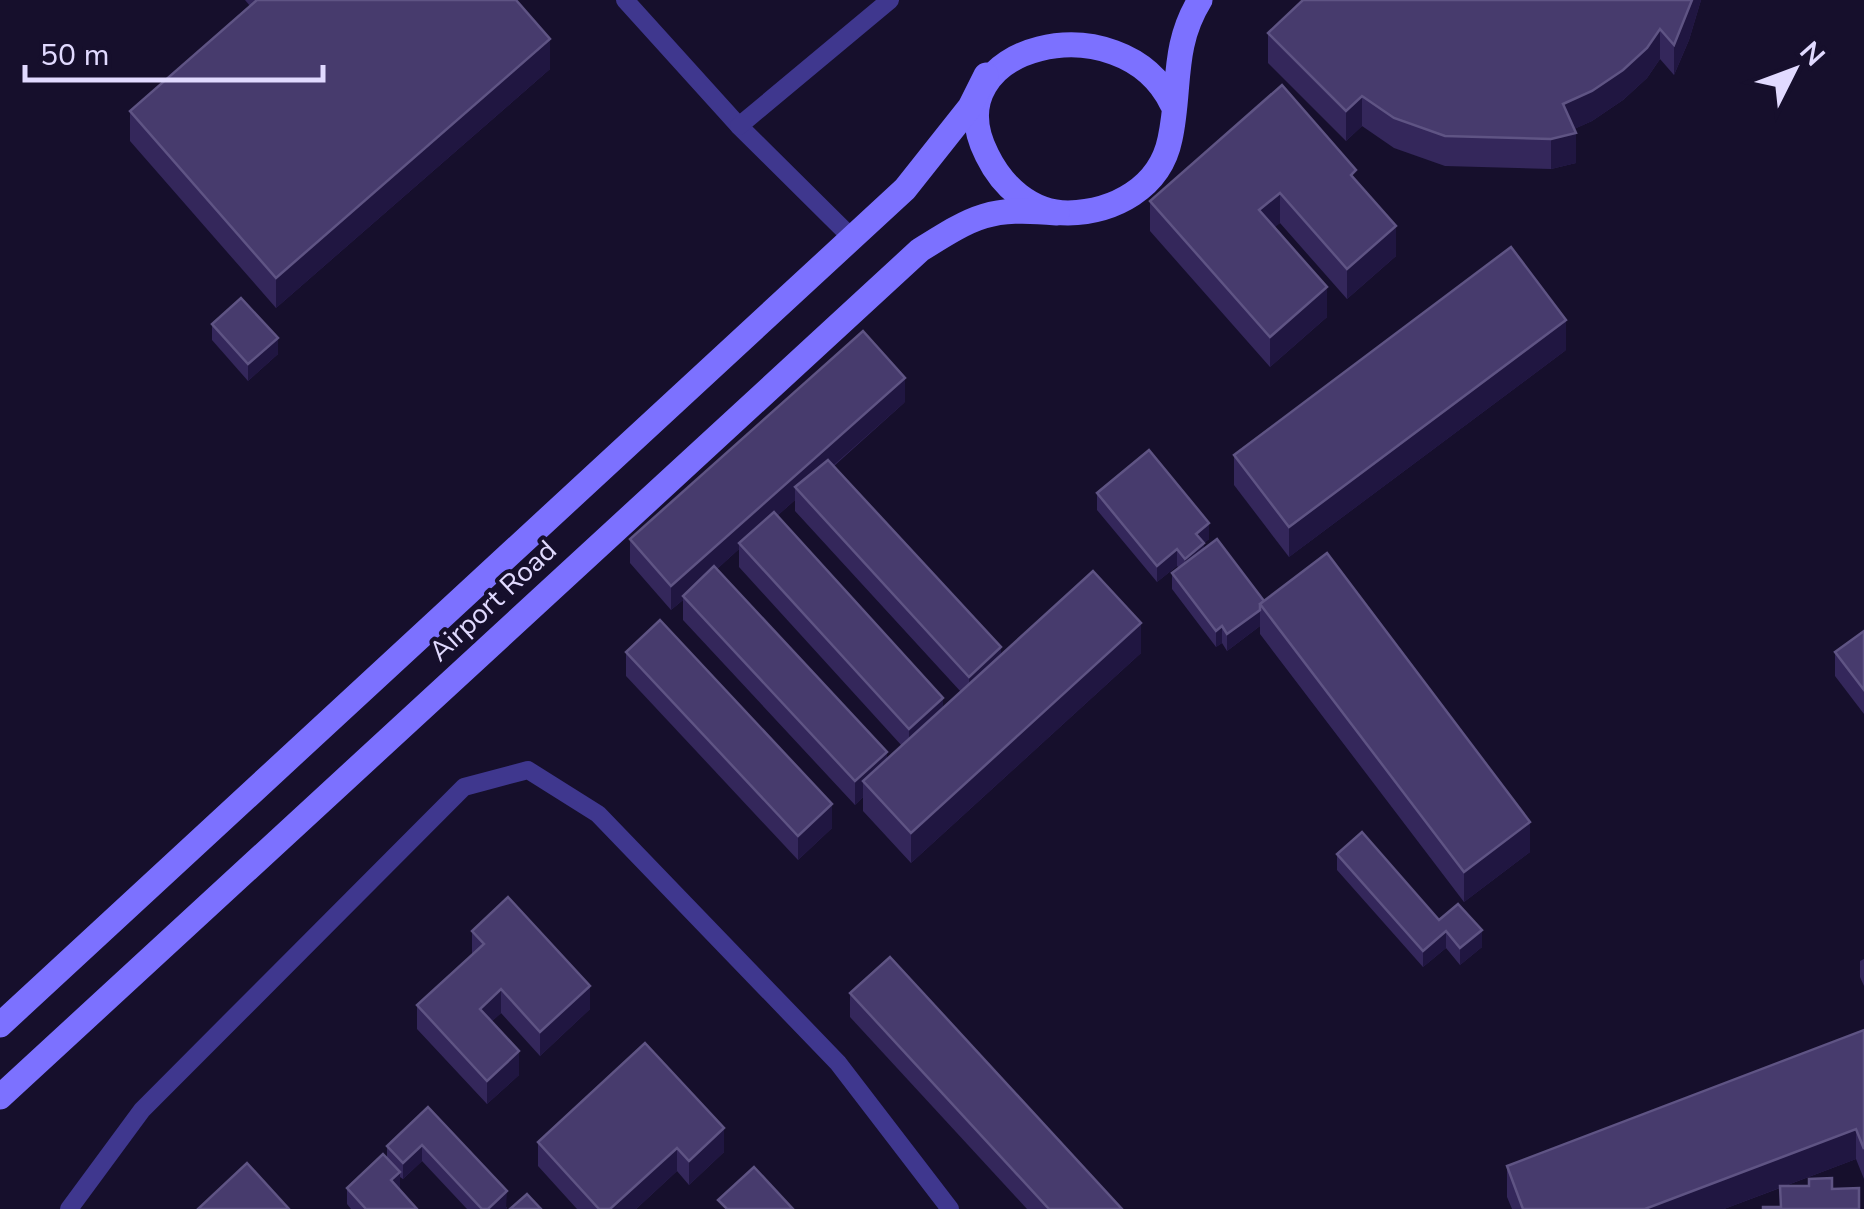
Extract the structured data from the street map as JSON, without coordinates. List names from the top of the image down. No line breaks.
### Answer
{"streets":{"main road":["Airport Road"]},"scale_bar":"50 m","north":"top right"}
